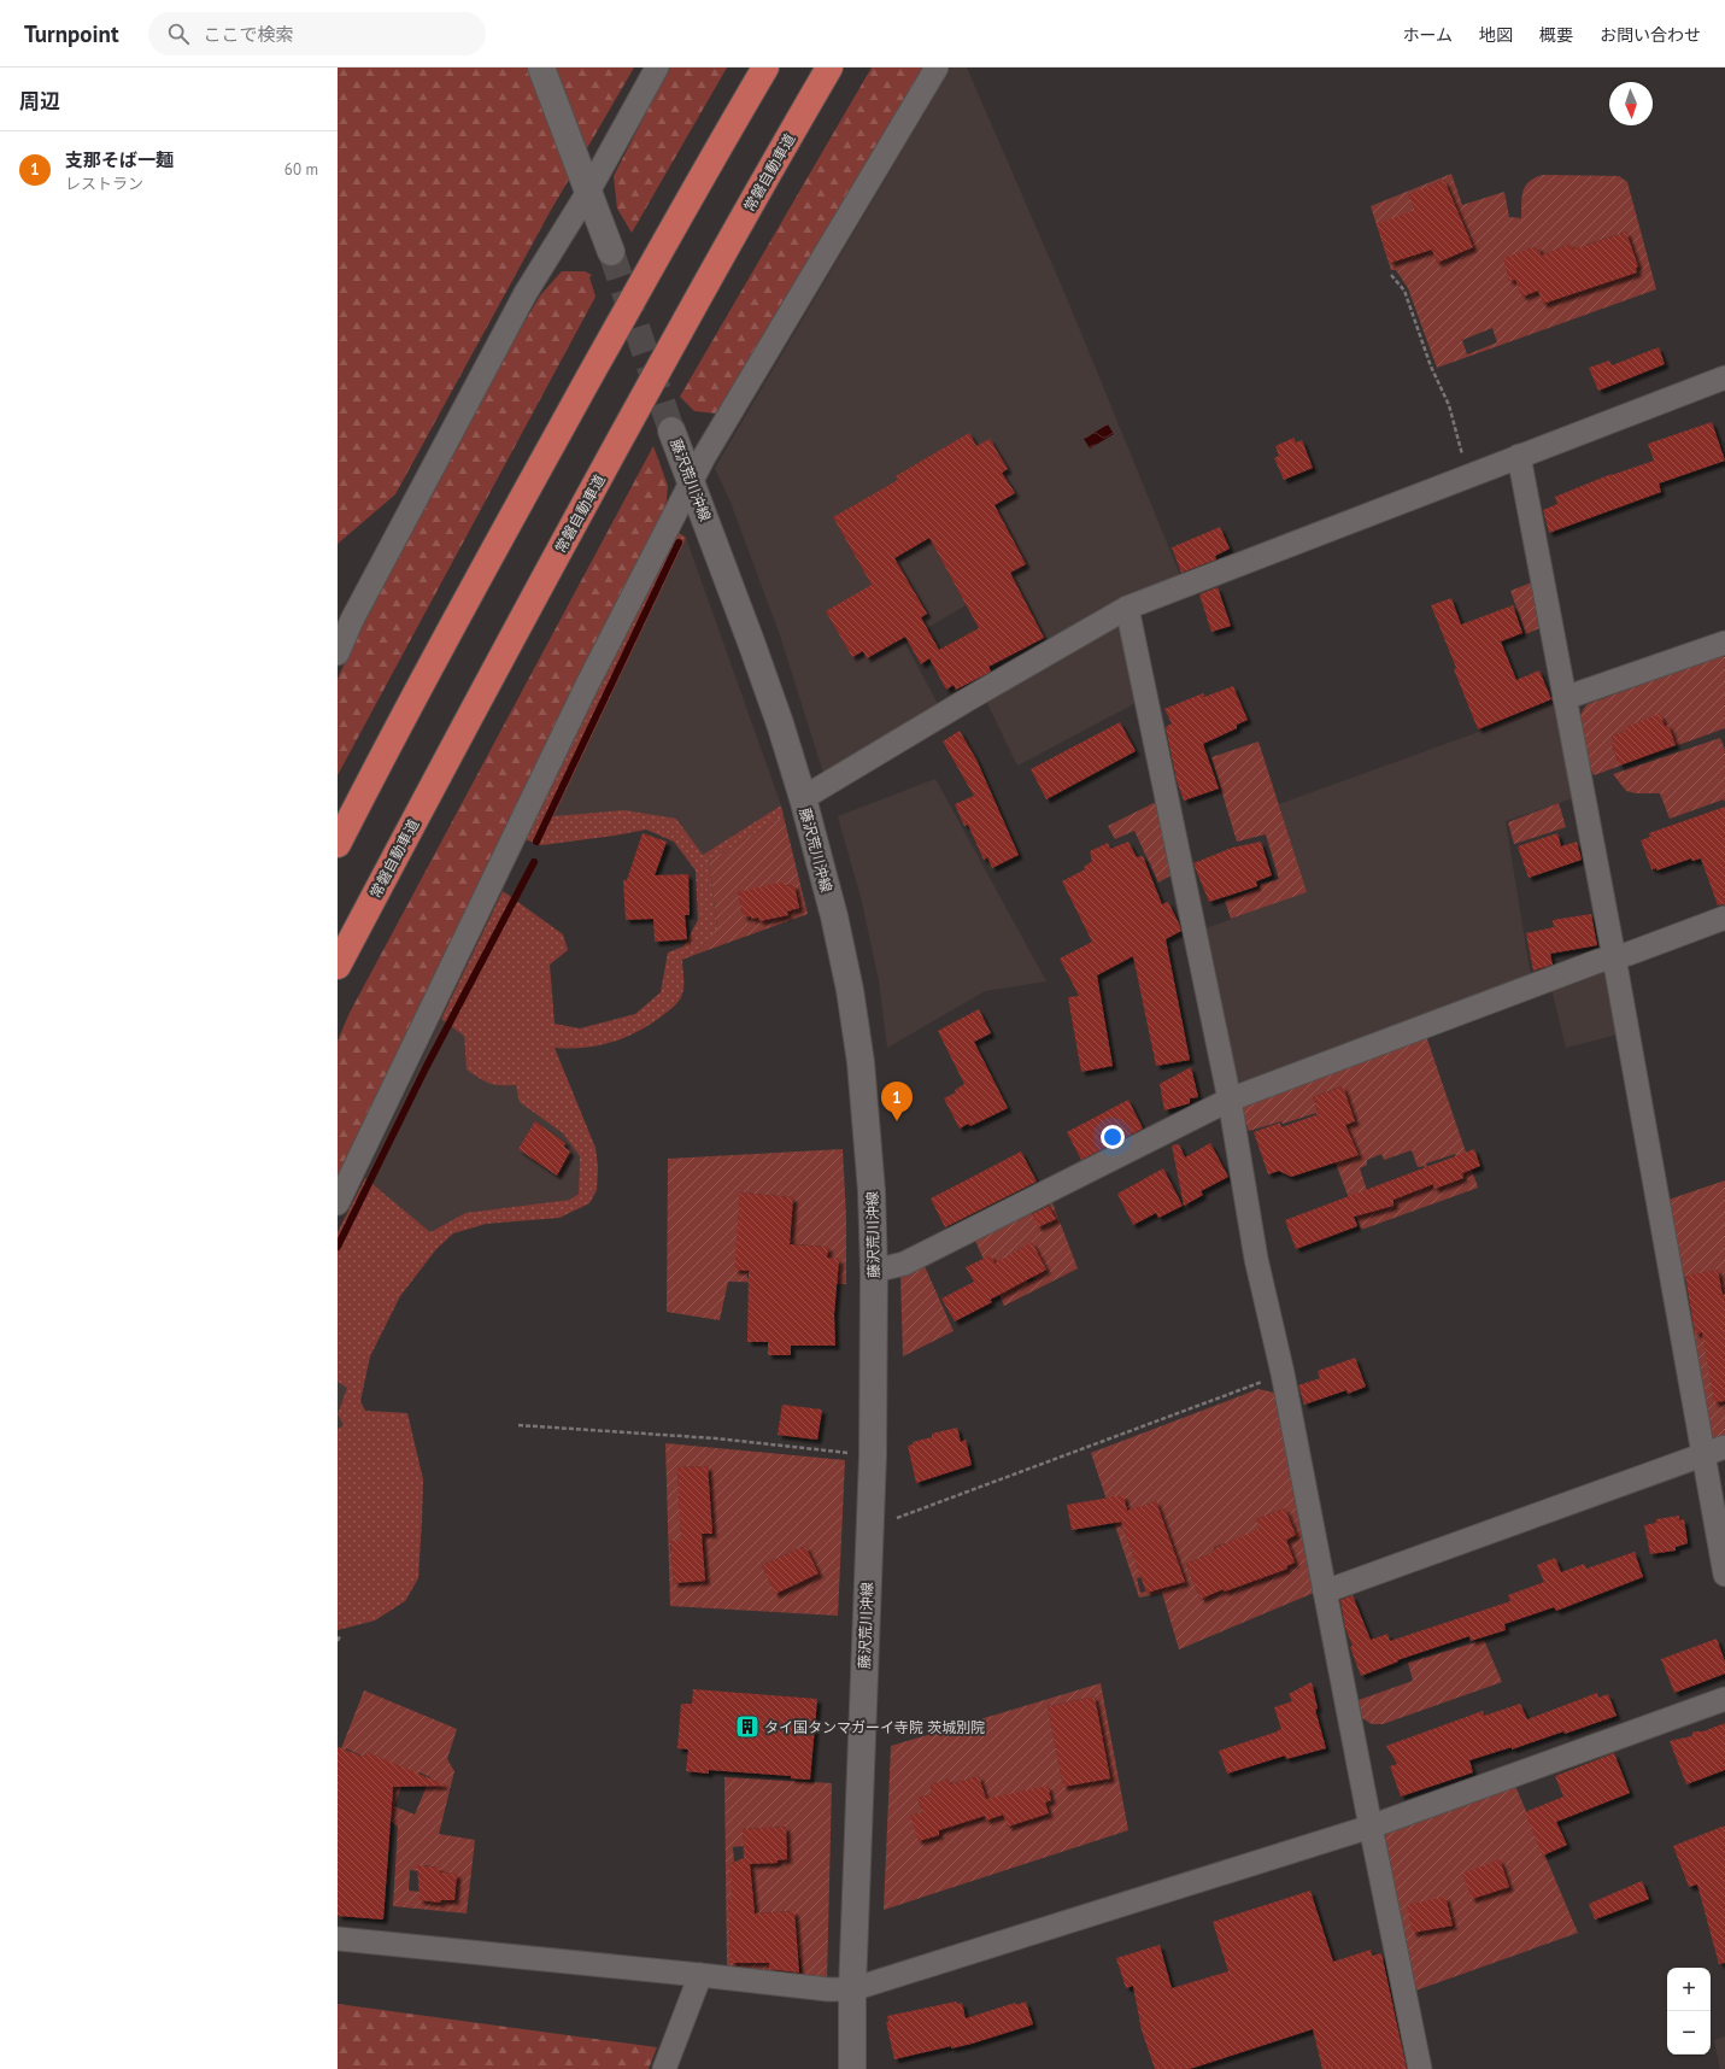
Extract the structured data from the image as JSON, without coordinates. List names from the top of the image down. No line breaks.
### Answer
{"streets":{"highway":["常磐自動車道"],"main road":["藤沢荒川沖線"]},"places":{"building":["タイ国タンマガーイ寺院 茨城別院"]},"north":"bottom","page":{"header":"Turnpoint","search":"ここで検索","nav":["ホーム","地図","概要","お問い合わせ"],"heading":"周辺","list":[{"mark":"1","name":"支那そば一麺","note":"レストラン","value":"60 m"}],"pins":"1","map_buttons":["+","−"]}}
